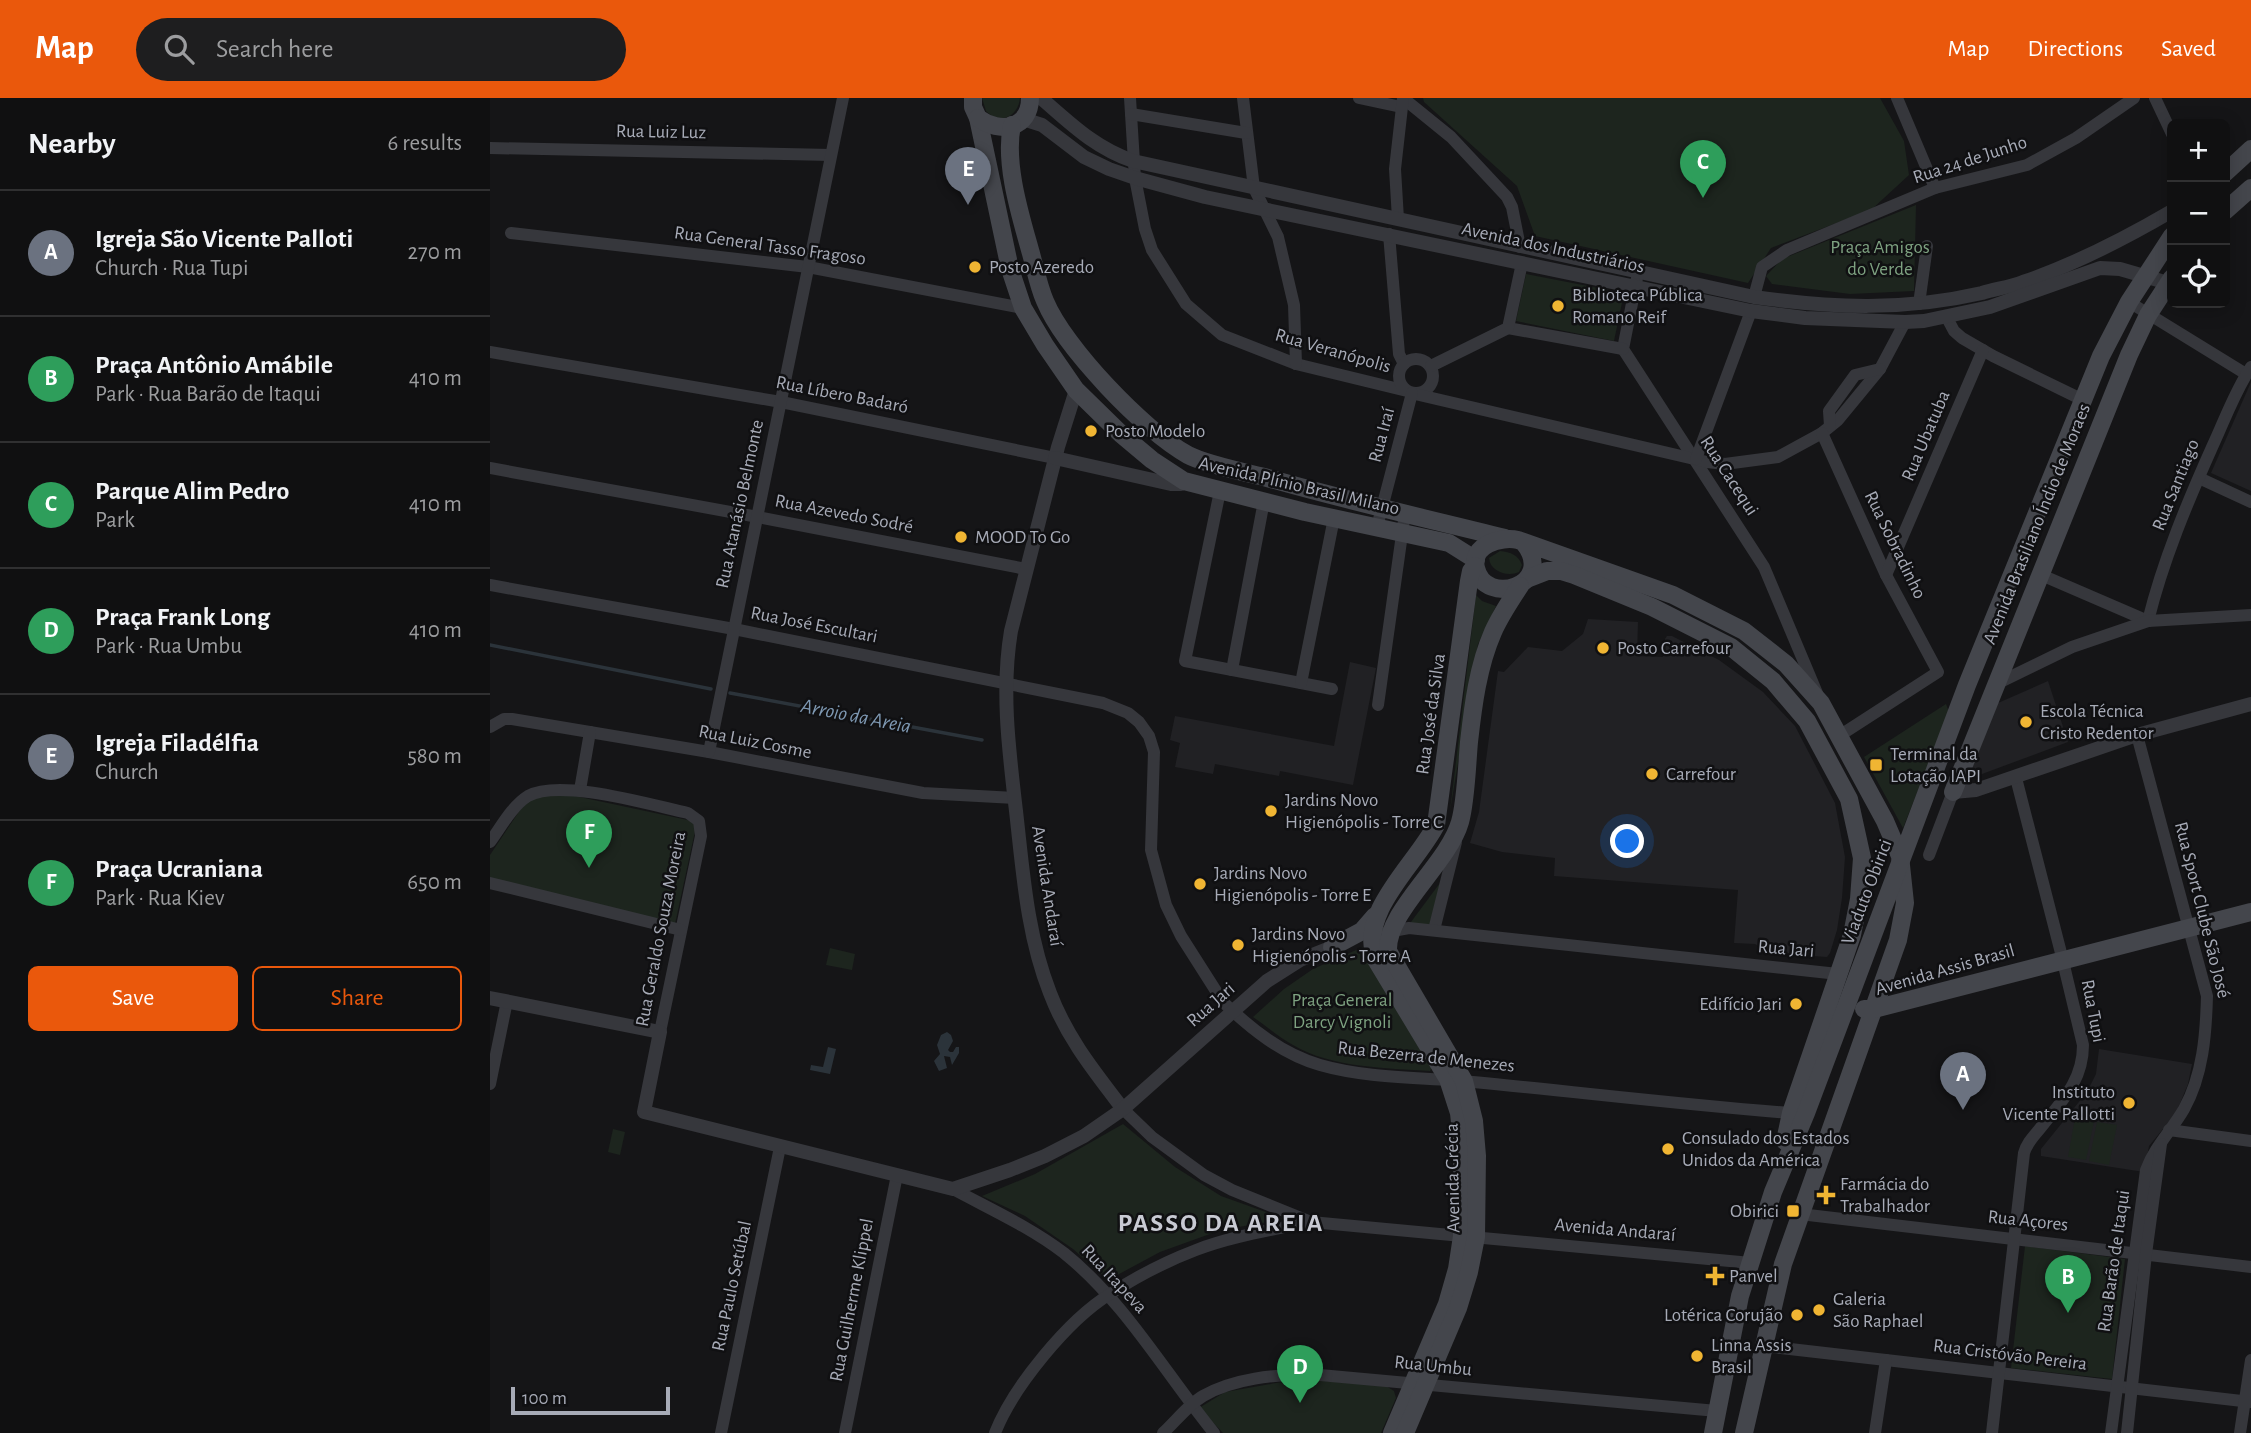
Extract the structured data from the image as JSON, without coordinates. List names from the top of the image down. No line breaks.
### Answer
{"streets":{"main road":["Avenida dos Industriários","Avenida Plínio Brasil Milano","Avenida Brasiliano Índio de Moraes","Rua José da Silva","Viaduto Obirici","Avenida Assis Brasil","Avenida Grécia"],"street":["Rua Luiz Luz","Rua 24 de Junho","Rua General Tasso Fragoso","Rua Veranópolis","Rua Líbero Badaró","Rua Iraí","Rua Ubatuba","Rua Cacequi","Rua Santiago","Rua Atanásio Belmonte","Rua Azevedo Sodré","Rua Sobradinho","Rua José Escultari","Rua Luiz Cosme","Avenida Andaraí","Rua Sport Clube São José","Rua Geraldo Souza Moreira","Rua Jari","Rua Tupi","Rua Bezerra de Menezes","Rua Açores","Rua Barão de Itaqui","Rua Itapeva","Rua Paulo Setúbal","Rua Guilherme Klippel","Rua Cristóvão Pereira","Rua Umbu"]},"crossings":[["Rua Luiz Luz","Rua Atanásio Belmonte"],["Rua 24 de Junho","Avenida dos Industriários"],["Rua 24 de Junho","Rua Veranópolis"],["Rua 24 de Junho","Rua Cacequi"],["Rua General Tasso Fragoso","Avenida Plínio Brasil Milano"],["Rua General Tasso Fragoso","Rua Atanásio Belmonte"],["Avenida dos Industriários","Rua Veranópolis"],["Avenida dos Industriários","Avenida Plínio Brasil Milano"],["Avenida dos Industriários","Avenida Brasiliano Índio de Moraes"],["Rua Veranópolis","Rua Iraí"],["Rua Veranópolis","Rua Cacequi"],["Rua Veranópolis","Rua Sobradinho"],["Rua Líbero Badaró","Avenida Plínio Brasil Milano"],["Rua Líbero Badaró","Rua Atanásio Belmonte"],["Rua Líbero Badaró","Avenida Andaraí"],["Rua Iraí","Avenida Plínio Brasil Milano"],["Rua Ubatuba","Rua Sobradinho"],["Rua Cacequi","Avenida Plínio Brasil Milano"],["Avenida Plínio Brasil Milano","Rua Sobradinho"],["Avenida Plínio Brasil Milano","Rua José da Silva"],["Avenida Plínio Brasil Milano","Avenida Andaraí"],["Avenida Plínio Brasil Milano","Avenida Assis Brasil"],["Rua Atanásio Belmonte","Rua Azevedo Sodré"],["Rua Atanásio Belmonte","Rua José Escultari"],["Rua Atanásio Belmonte","Rua Luiz Cosme"],["Rua Azevedo Sodré","Avenida Andaraí"],["Avenida Brasiliano Índio de Moraes","Viaduto Obirici"],["Rua José Escultari","Avenida Andaraí"],["Rua José Escultari","Rua Bezerra de Menezes"],["Rua José da Silva","Rua Jari"],["Rua José da Silva","Avenida Grécia"],["Rua Luiz Cosme","Avenida Andaraí"],["Avenida Andaraí","Rua Jari"],["Avenida Andaraí","Rua Bezerra de Menezes"],["Avenida Andaraí","Avenida Grécia"],["Viaduto Obirici","Rua Bezerra de Menezes"],["Rua Sport Clube São José","Avenida Assis Brasil"],["Rua Sport Clube São José","Rua Barão de Itaqui"],["Rua Geraldo Souza Moreira","Rua Paulo Setúbal"],["Rua Jari","Rua Bezerra de Menezes"],["Rua Jari","Avenida Grécia"],["Rua Jari","Rua Itapeva"],["Avenida Assis Brasil","Rua Tupi"],["Avenida Assis Brasil","Rua Açores"],["Avenida Assis Brasil","Rua Cristóvão Pereira"],["Rua Tupi","Rua Açores"],["Rua Tupi","Rua Cristóvão Pereira"],["Rua Bezerra de Menezes","Avenida Grécia"],["Avenida Grécia","Rua Umbu"],["Rua Açores","Rua Barão de Itaqui"],["Rua Barão de Itaqui","Rua Cristóvão Pereira"],["Rua Itapeva","Rua Umbu"]],"districts":["PASSO DA AREIA"],"water":["Arroio da Areia"],"parks":["Praça Amigos do Verde","Praça General Darcy Vignoli"],"places":{"other":["Posto Azeredo","Biblioteca Pública Romano Reif","Posto Modelo","MOOD To Go","Posto Carrefour","Escola Técnica Cristo Redentor","Carrefour","Jardins Novo Higienópolis - Torre C","Jardins Novo Higienópolis - Torre E","Jardins Novo Higienópolis - Torre A","Edifício Jari","Instituto Vicente Pallotti","Consulado dos Estados Unidos da América","Galeria São Raphael","Lotérica Corujão","Linna Assis Brasil"],"transit":["Terminal da Lotação IAPI","Obirici"],"health":["Farmácia do Trabalhador","Panvel"]},"scale_bar":"100 m","page":{"header":"Map","search":"Search here","nav":["Map","Directions","Saved"],"heading":["Nearby","6 results"],"map_buttons":["+","−"],"pins":["C","E","F","A","B","D"],"list":[{"mark":"A","name":"Igreja São Vicente Palloti","note":"Church · Rua Tupi","value":"270 m"},{"mark":"B","name":"Praça Antônio Amábile","note":"Park · Rua Barão de Itaqui","value":"410 m"},{"mark":"C","name":"Parque Alim Pedro","note":"Park","value":"410 m"},{"mark":"D","name":"Praça Frank Long","note":"Park · Rua Umbu","value":"410 m"},{"mark":"E","name":"Igreja Filadélfia","note":"Church","value":"580 m"},{"mark":"F","name":"Praça Ucraniana","note":"Park · Rua Kiev","value":"650 m"}],"buttons":["Save","Share"],"scale":"100 m"}}
